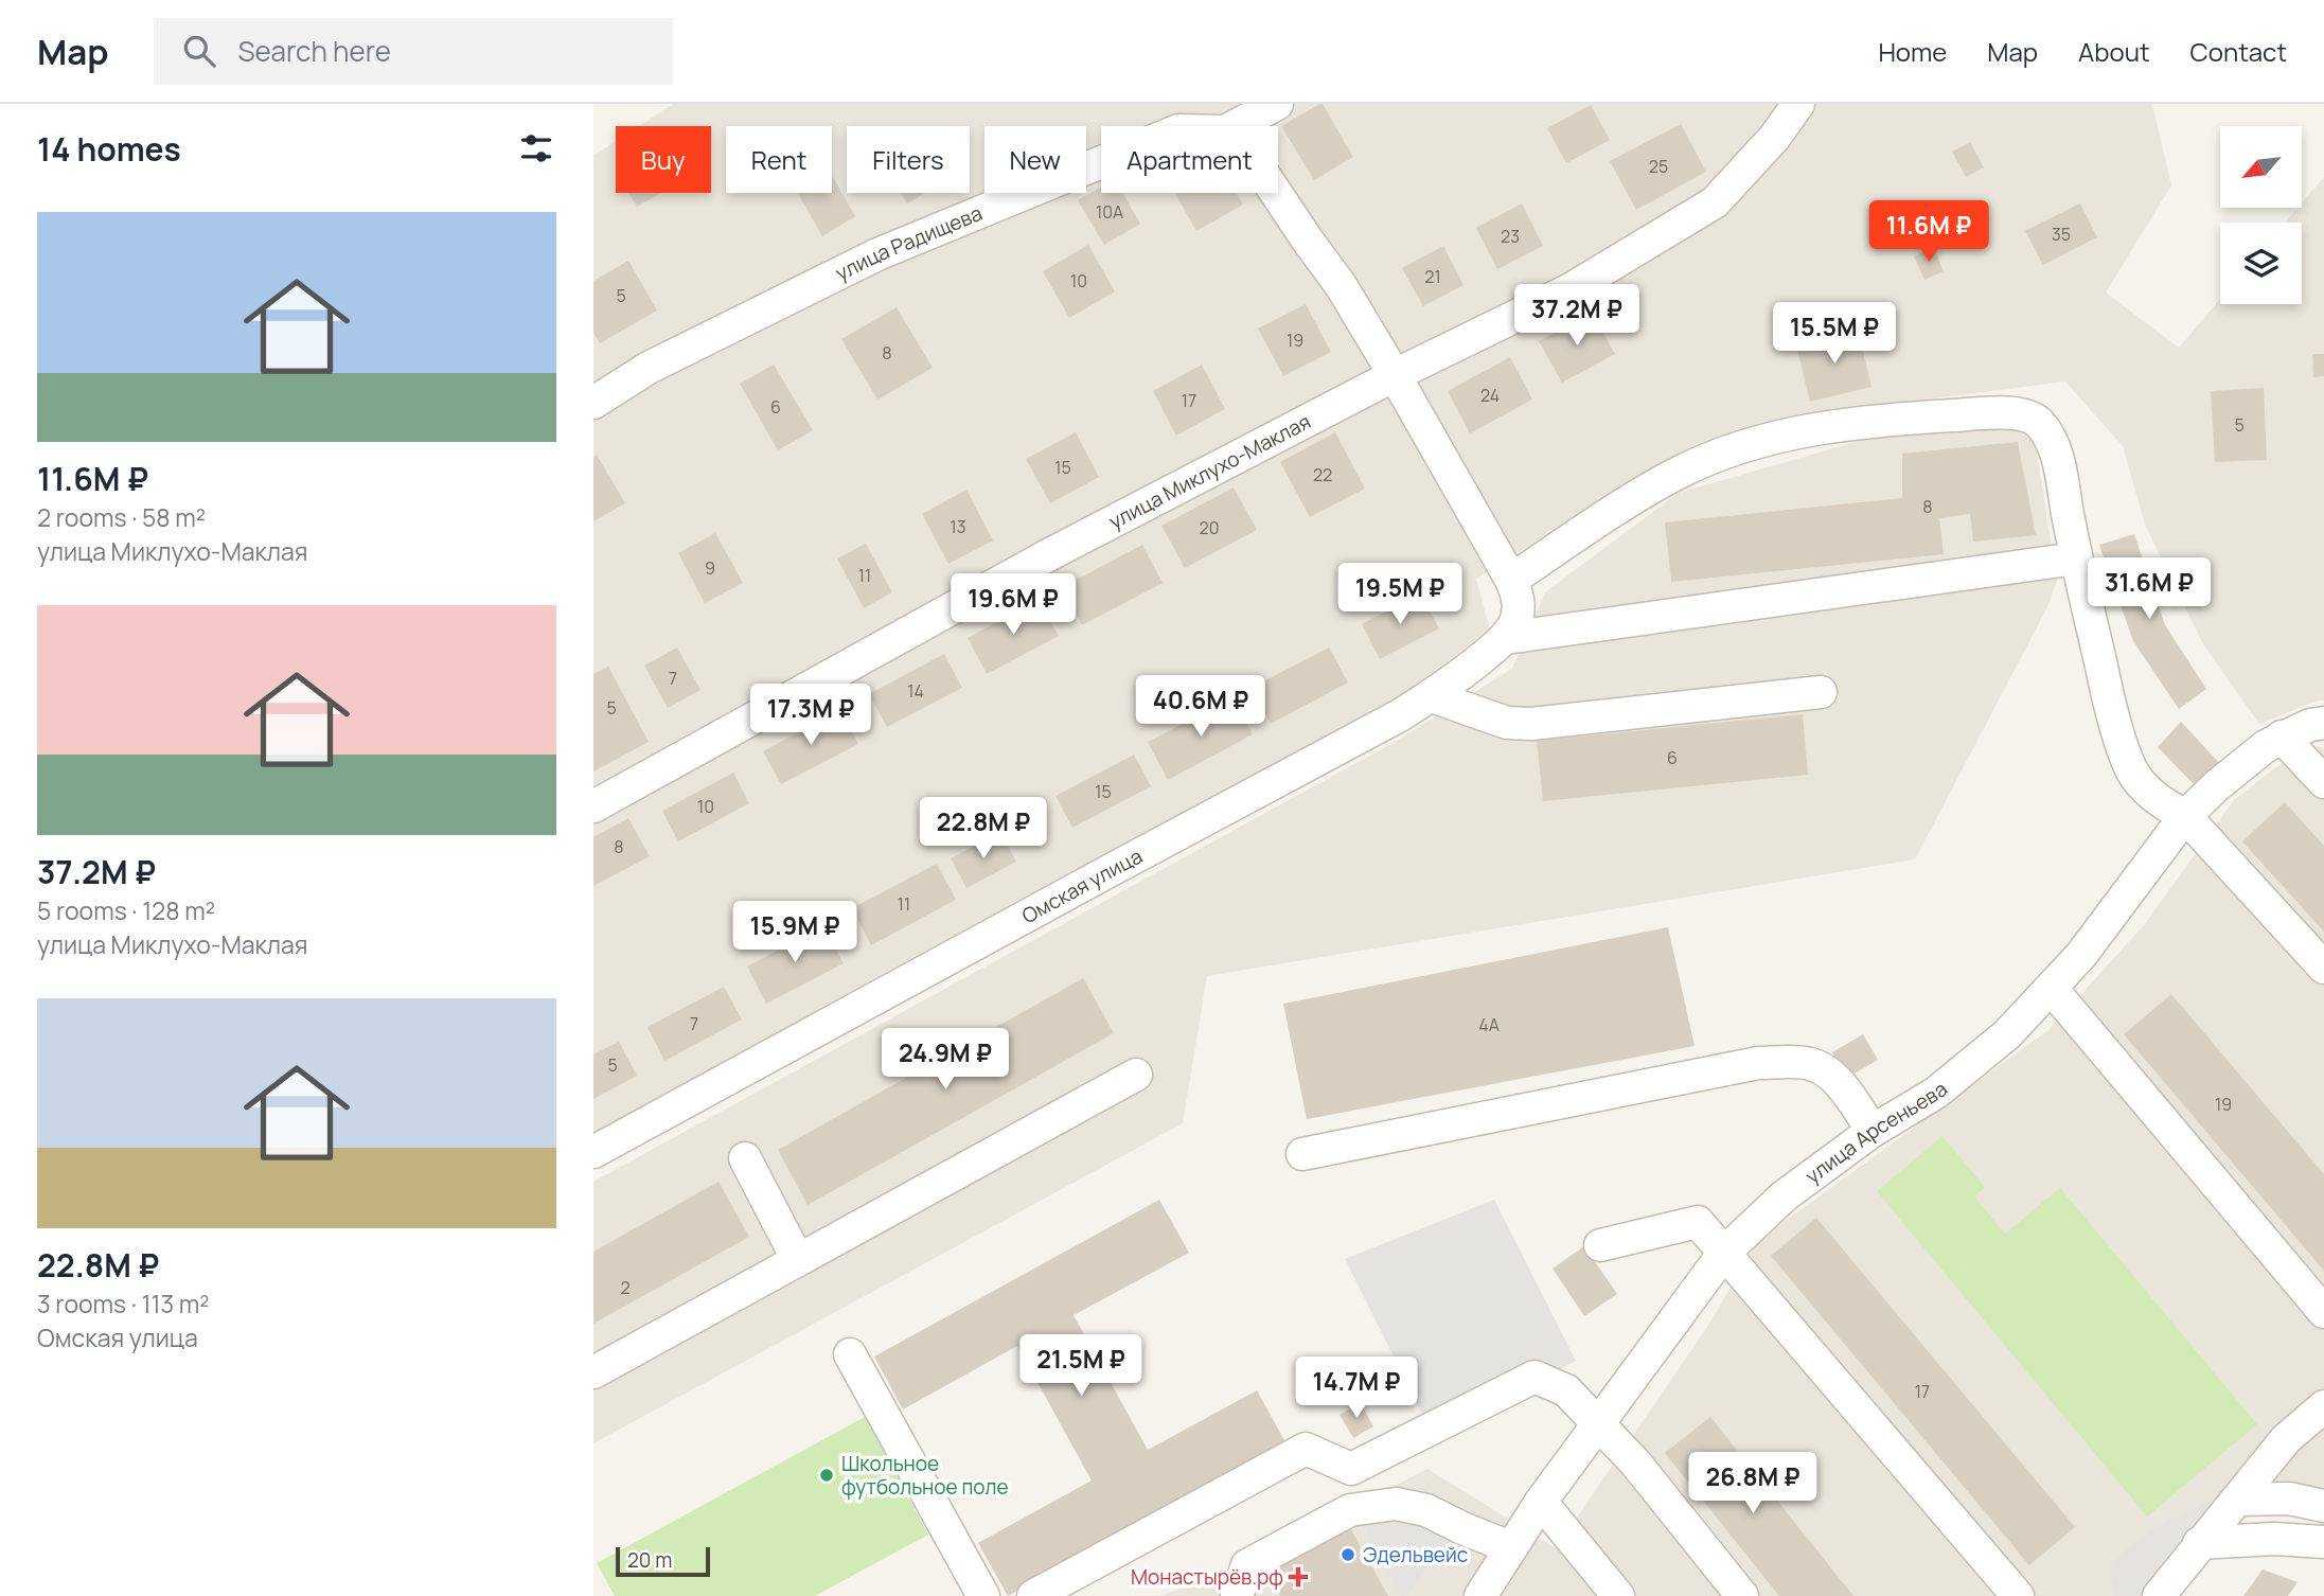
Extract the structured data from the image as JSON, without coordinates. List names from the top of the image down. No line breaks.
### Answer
{"streets":{"street":["улица Радищева","улица Миклухо-Маклая","Омская улица","улица Арсеньева"]},"places":{"other":["Школьное футбольное поле","Эдельвейс"],"health":["Монастырёв.рф"]},"house_numbers":["25","10А","35","23","21","10","5","19","8","24","17","6","5","15","22","8","13","20","9","11","7","14","5","6","15","10","8","11","7","4А","5","19","2","17"],"scale_bar":"20 m","north":"bottom left","page":{"header":"Map","search":"Search here","nav":["Home","Map","About","Contact"],"heading":"14 homes","chip":["Buy","Rent","Filters","New","Apartment"],"list":[{"name":"11.6M ₽","note":"2 rooms · 58 m² · улица Миклухо-Маклая"},{"name":"37.2M ₽","note":"5 rooms · 128 m² · улица Миклухо-Маклая"},{"name":"22.8M ₽","note":"3 rooms · 113 m² · Омская улица"}],"price":["11.6M ₽","37.2M ₽","15.5M ₽","31.6M ₽","19.5M ₽","19.6M ₽","40.6M ₽","17.3M ₽","22.8M ₽","15.9M ₽","24.9M ₽","21.5M ₽","14.7M ₽","26.8M ₽"],"scale":"20 m"}}
